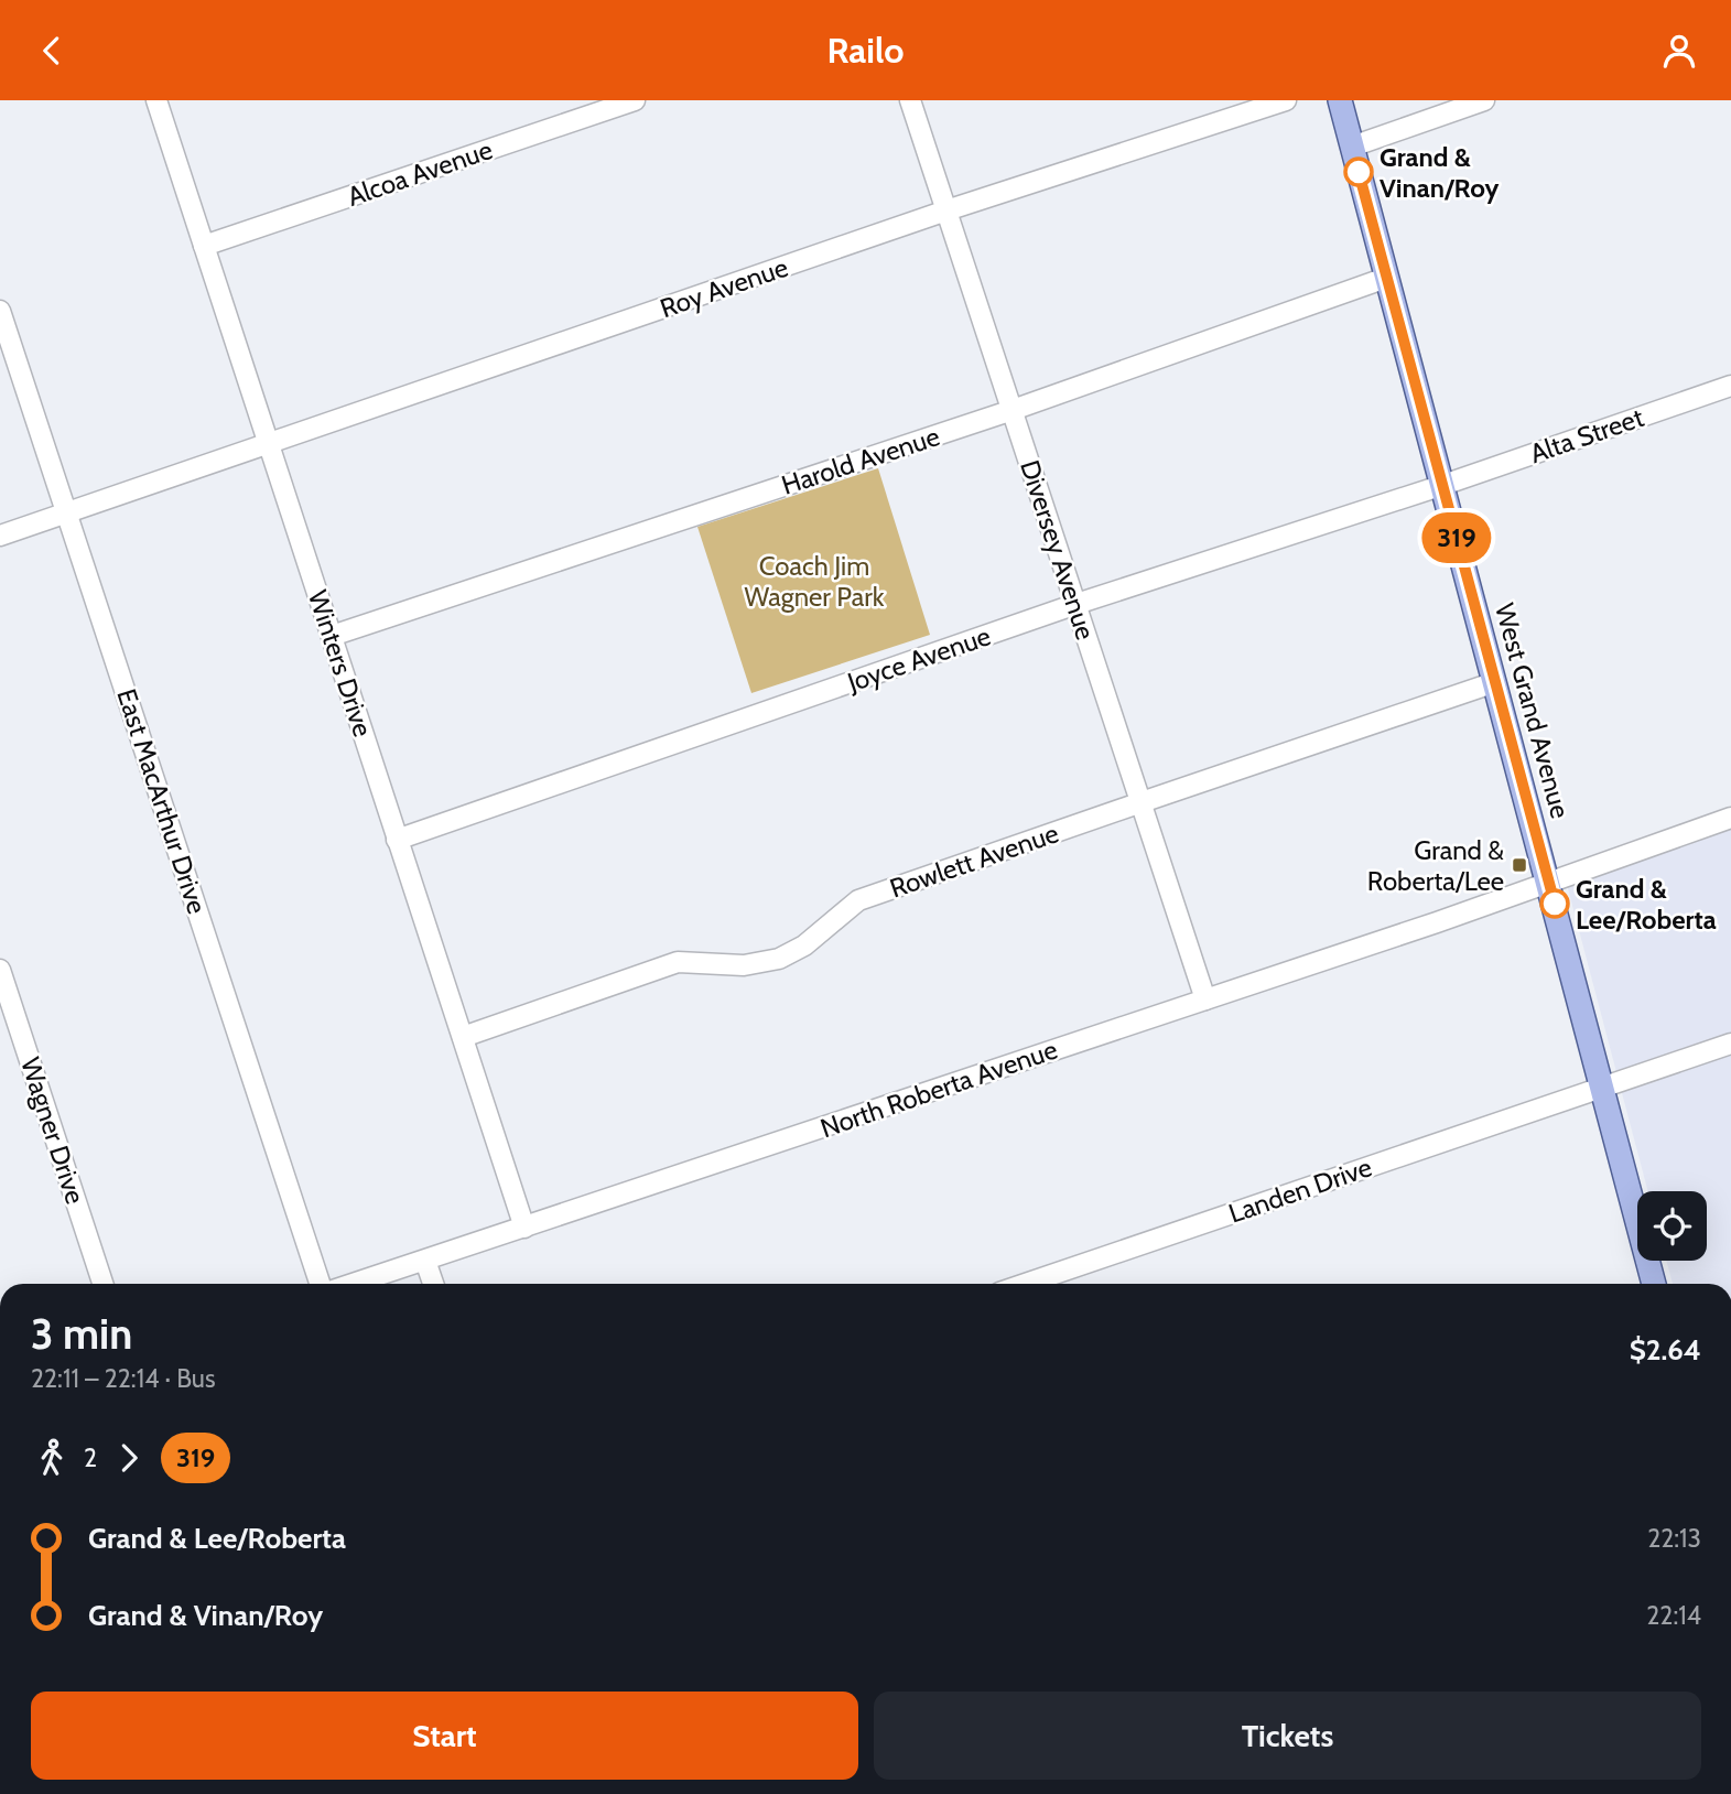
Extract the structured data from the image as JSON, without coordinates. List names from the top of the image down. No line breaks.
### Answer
{"streets":{"main road":["West Grand Avenue"],"street":["Alcoa Avenue","Roy Avenue","Alta Street","Harold Avenue","Diversey Avenue","Joyce Avenue","Winters Drive","East MacArthur Drive","Rowlett Avenue","North Roberta Avenue","Wagner Drive","Landen Drive"]},"crossings":[["Alcoa Avenue","Winters Drive"],["Roy Avenue","Diversey Avenue"],["Roy Avenue","Winters Drive"],["Roy Avenue","East MacArthur Drive"],["Alta Street","Joyce Avenue"],["Alta Street","West Grand Avenue"],["Harold Avenue","Diversey Avenue"],["Harold Avenue","Winters Drive"],["Harold Avenue","West Grand Avenue"],["Diversey Avenue","Joyce Avenue"],["Diversey Avenue","Rowlett Avenue"],["Diversey Avenue","North Roberta Avenue"],["Joyce Avenue","Winters Drive"],["Joyce Avenue","West Grand Avenue"],["Winters Drive","Rowlett Avenue"],["Winters Drive","North Roberta Avenue"],["West Grand Avenue","Rowlett Avenue"],["West Grand Avenue","North Roberta Avenue"],["West Grand Avenue","Landen Drive"]],"parks":["Coach Jim Wagner Park"],"places":{"other":["Grand & Vinan/Roy","Grand & Lee/Roberta"],"transit":["Grand & Roberta/Lee"]},"lines":["bus line 319"],"page":{"header":"Railo","on_map":"319","heading":["3 min","22:11 – 22:14 · Bus","$2.64"],"legs":["2","319"],"list":[{"name":"Grand & Lee/Roberta","value":"22:13"},{"name":"Grand & Vinan/Roy","value":"22:14"}],"buttons":["Start","Tickets"]}}
